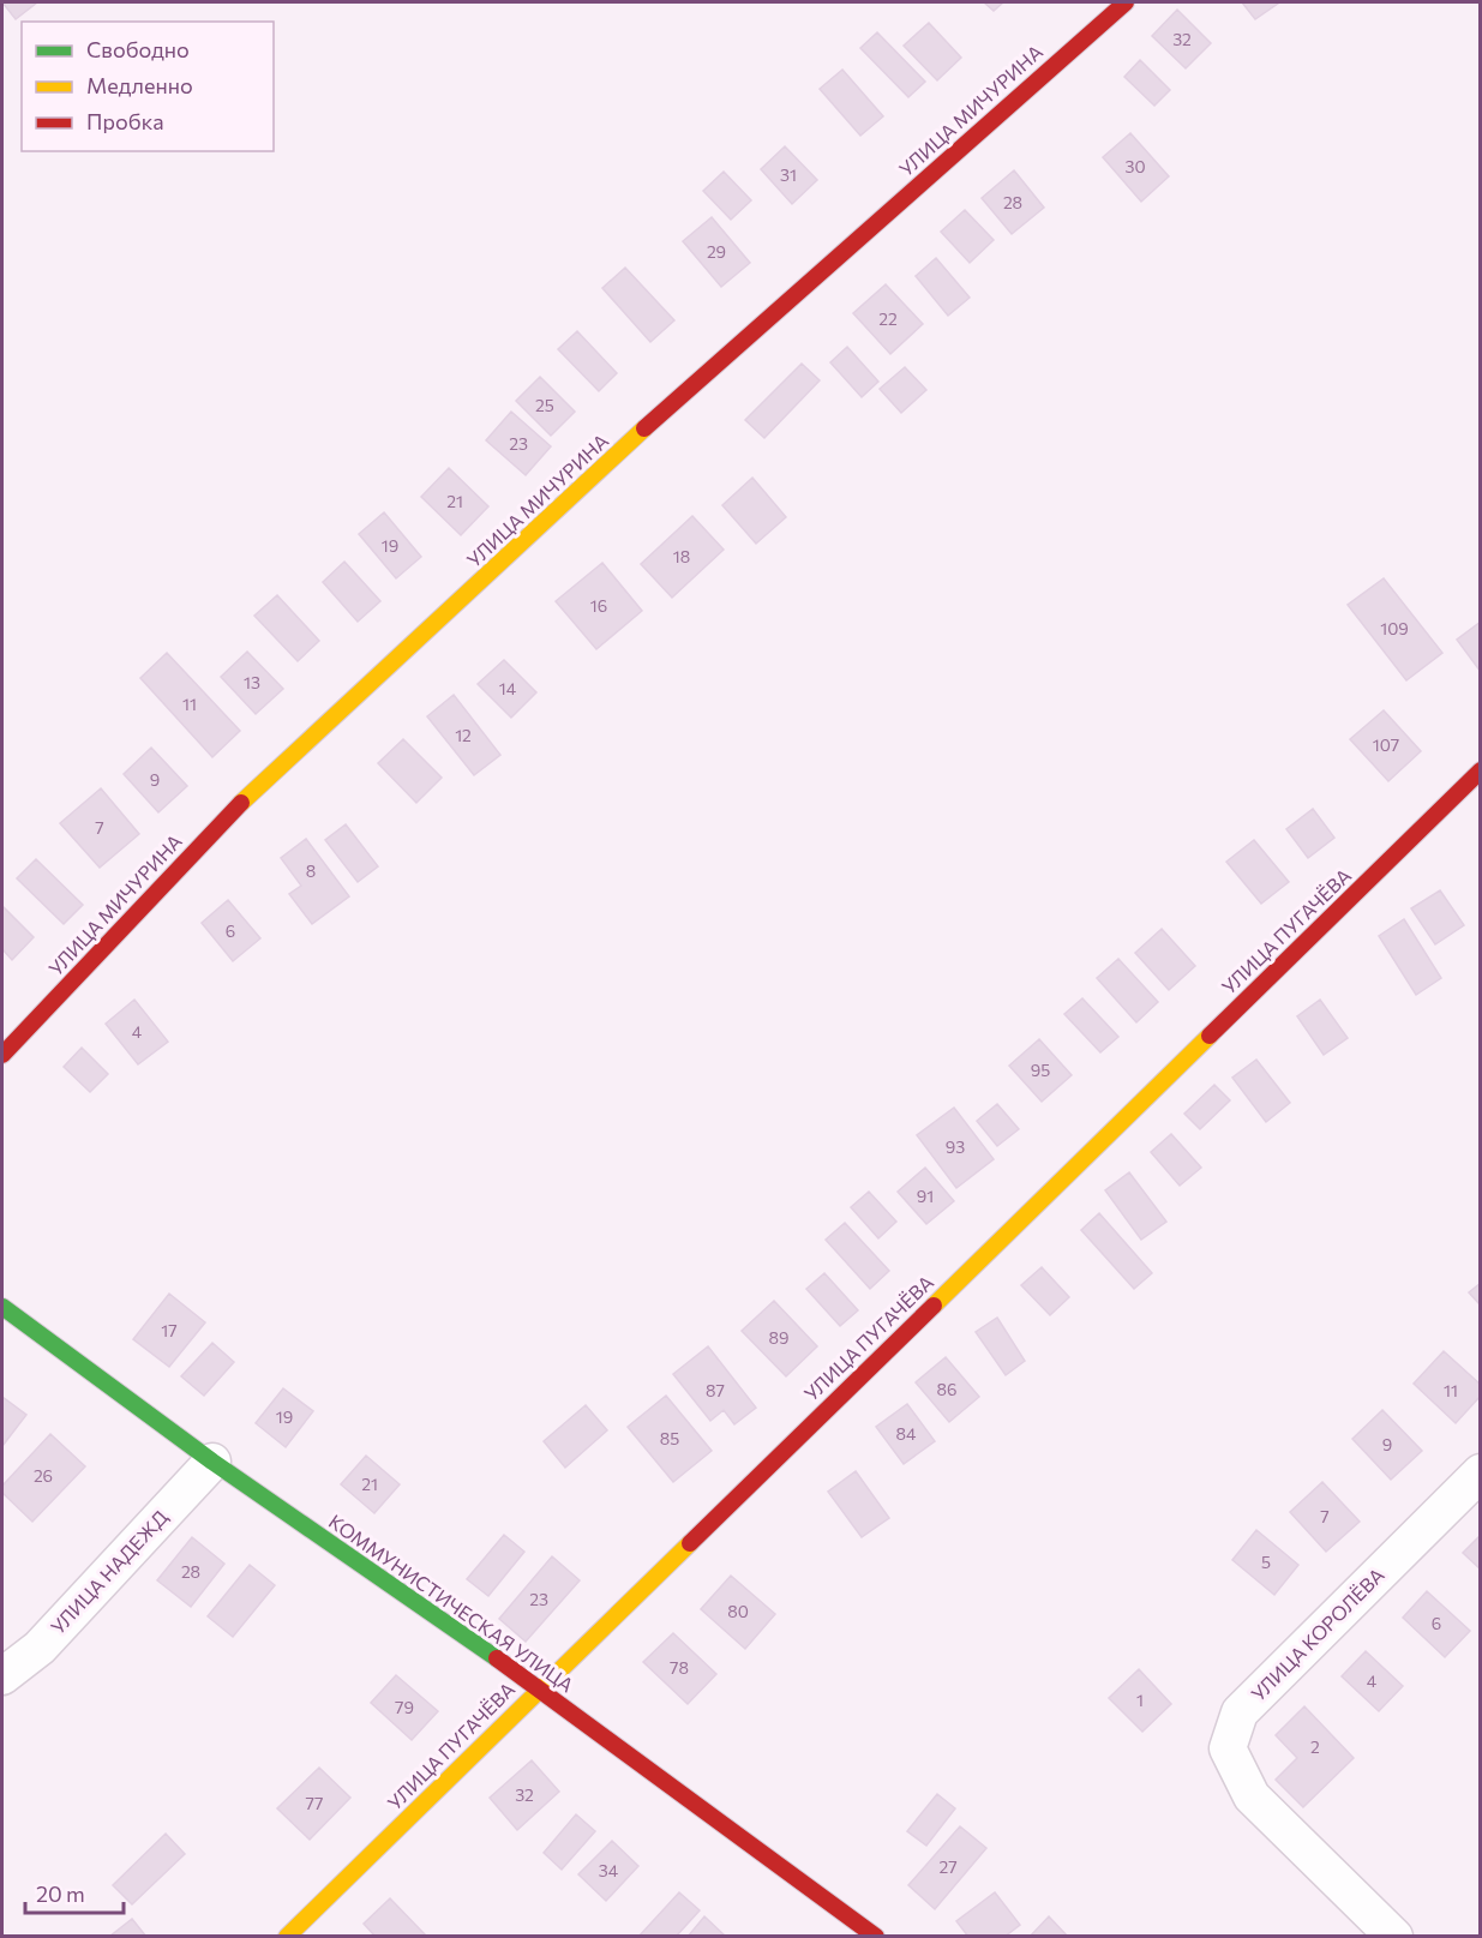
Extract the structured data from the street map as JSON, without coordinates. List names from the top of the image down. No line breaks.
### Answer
{"streets":{"street":["УЛИЦА МИЧУРИНА","УЛИЦА ПУГАЧЁВА","УЛИЦА НАДЕЖД","КОММУНИСТИЧЕСКАЯ УЛИЦА","УЛИЦА КОРОЛЁВА"]},"crossings":[["УЛИЦА ПУГАЧЁВА","КОММУНИСТИЧЕСКАЯ УЛИЦА"],["УЛИЦА НАДЕЖД","КОММУНИСТИЧЕСКАЯ УЛИЦА"]],"house_numbers":["32","30","31","28","29","22","25","23","21","19","18","16","109","13","14","11","12","107","9","7","8","6","4","95","93","91","17","89","86","87","11","19","84","85","9","26","21","7","5","28","23","80","6","78","4","1","79","2","32","77","27","34"],"legend":["Свободно","Медленно","Пробка"],"scale_bar":"20 m"}
